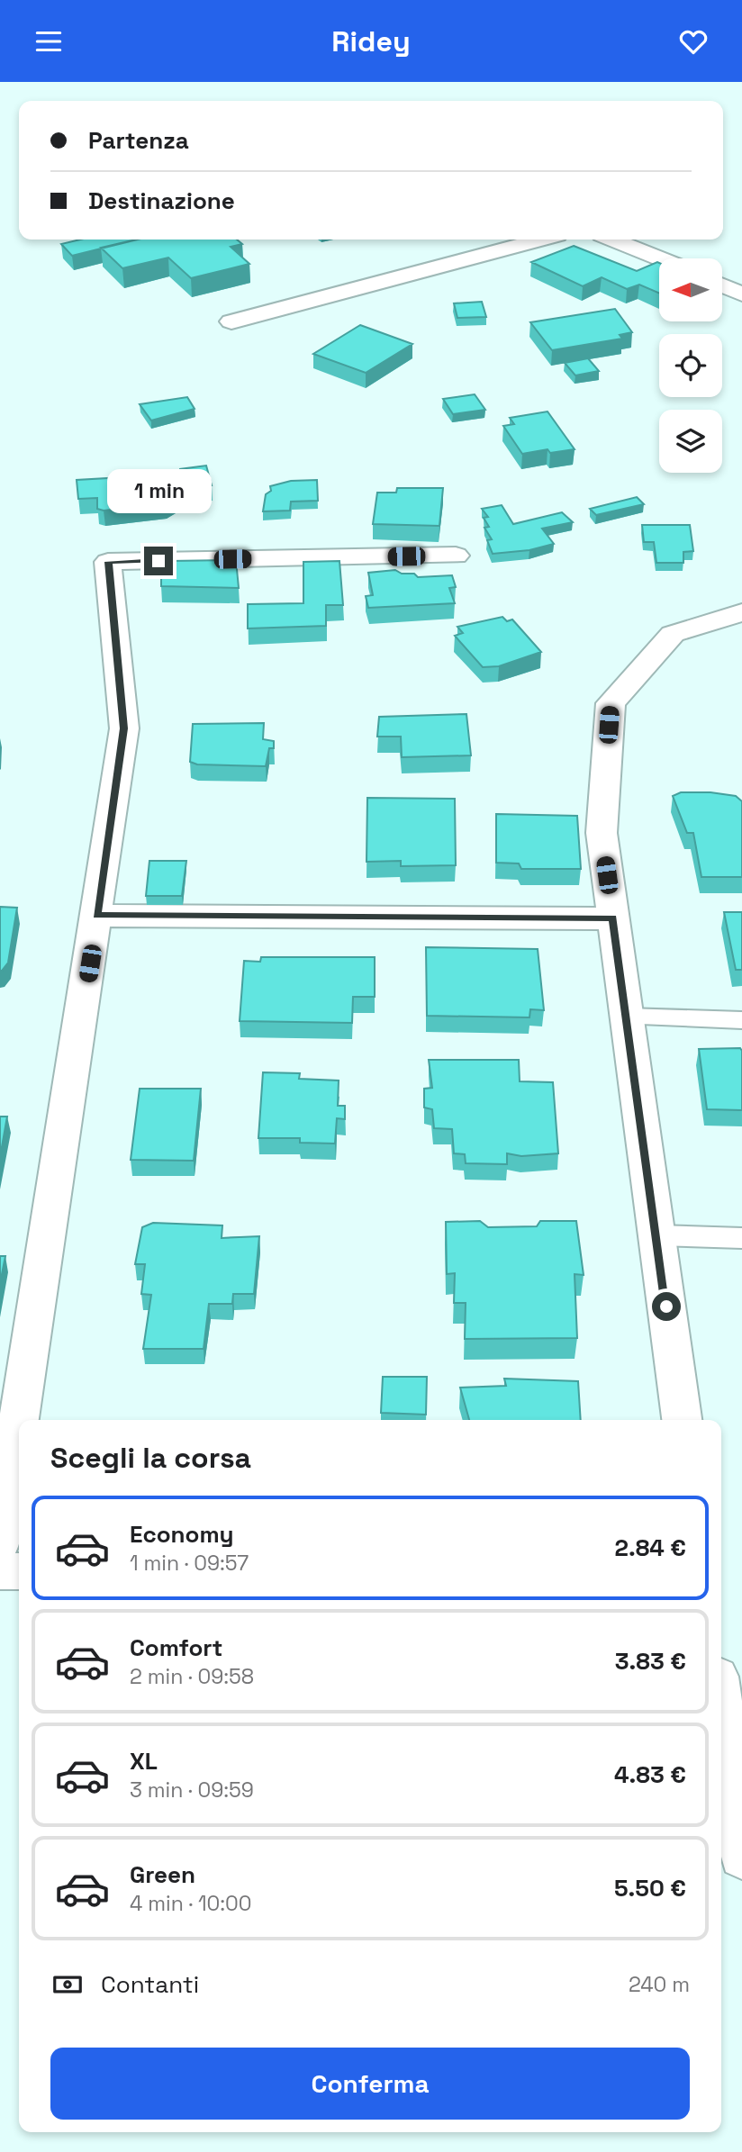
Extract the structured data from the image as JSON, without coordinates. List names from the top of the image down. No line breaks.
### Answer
{"north":"left","page":{"header":"Ridey","banner":["Partenza","Destinazione"],"bubble":"1 min","heading":"Scegli la corsa","list":[{"name":"Economy","note":"1 min · 09:57","value":"2.84 €"},{"name":"Comfort","note":"2 min · 09:58","value":"3.83 €"},{"name":"XL","note":"3 min · 09:59","value":"4.83 €"},{"name":"Green","note":"4 min · 10:00","value":"5.50 €"}],"pay":["Contanti","240 m"],"buttons":"Conferma"}}
